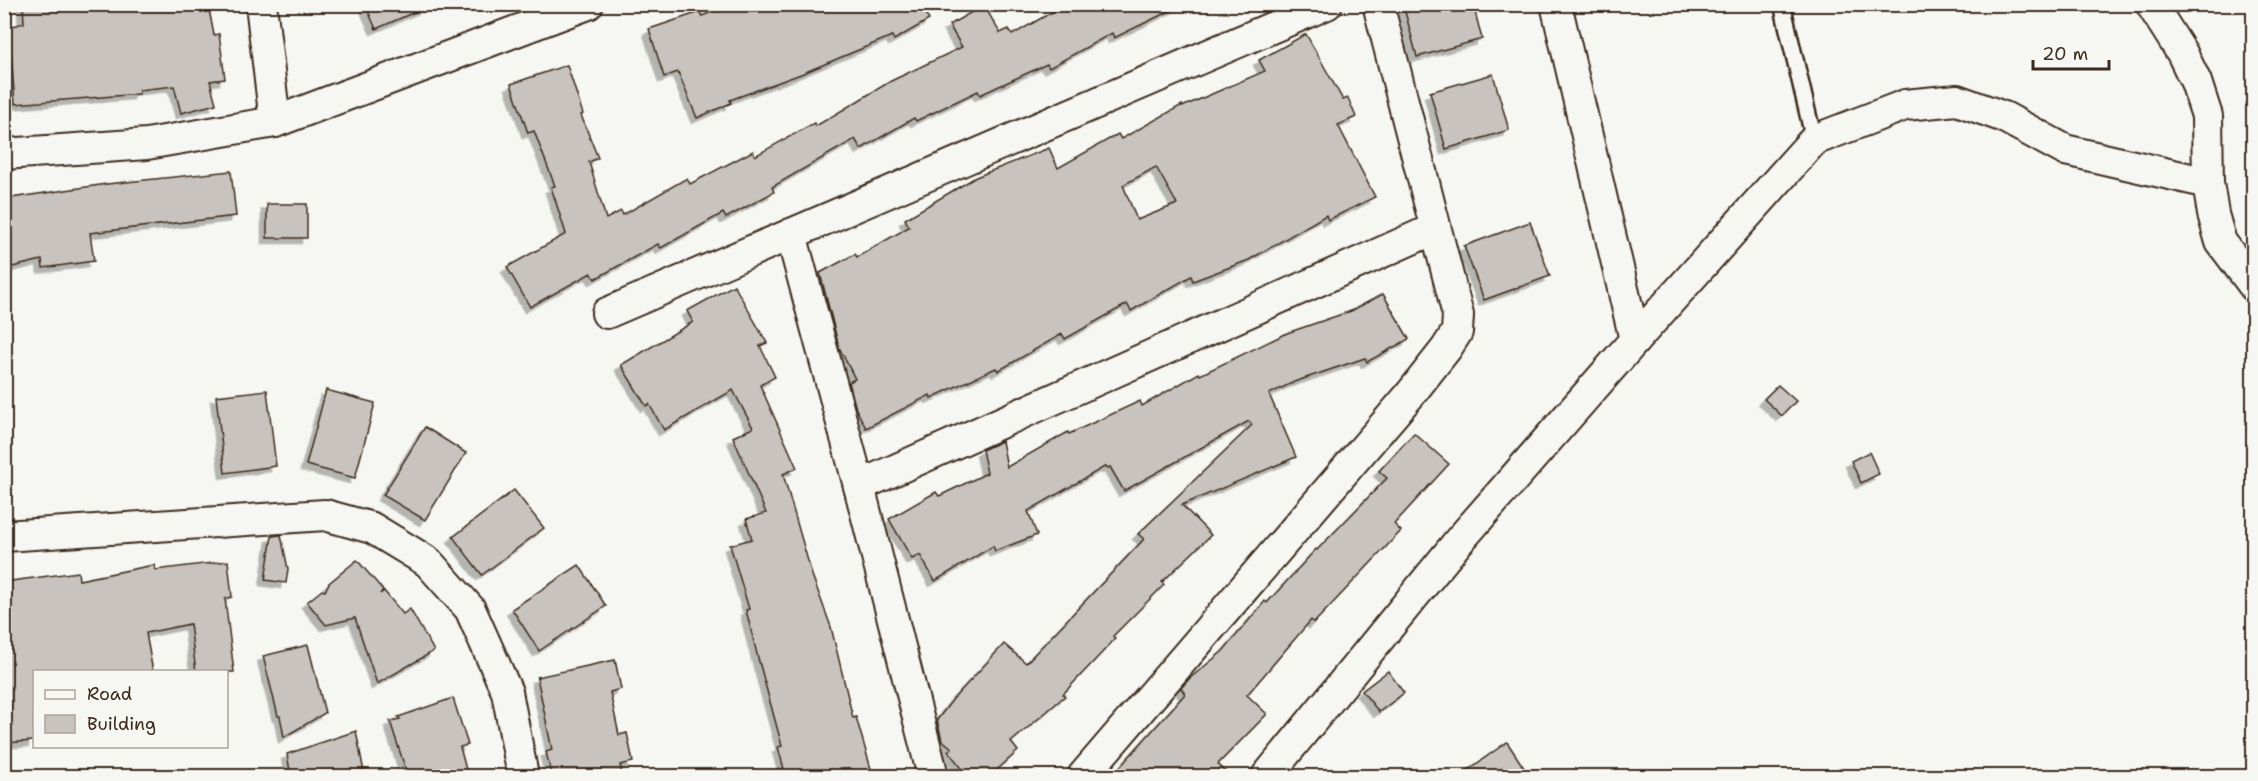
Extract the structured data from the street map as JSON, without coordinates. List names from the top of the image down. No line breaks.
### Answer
{"legend":["Road","Building"],"scale_bar":"20 m"}
